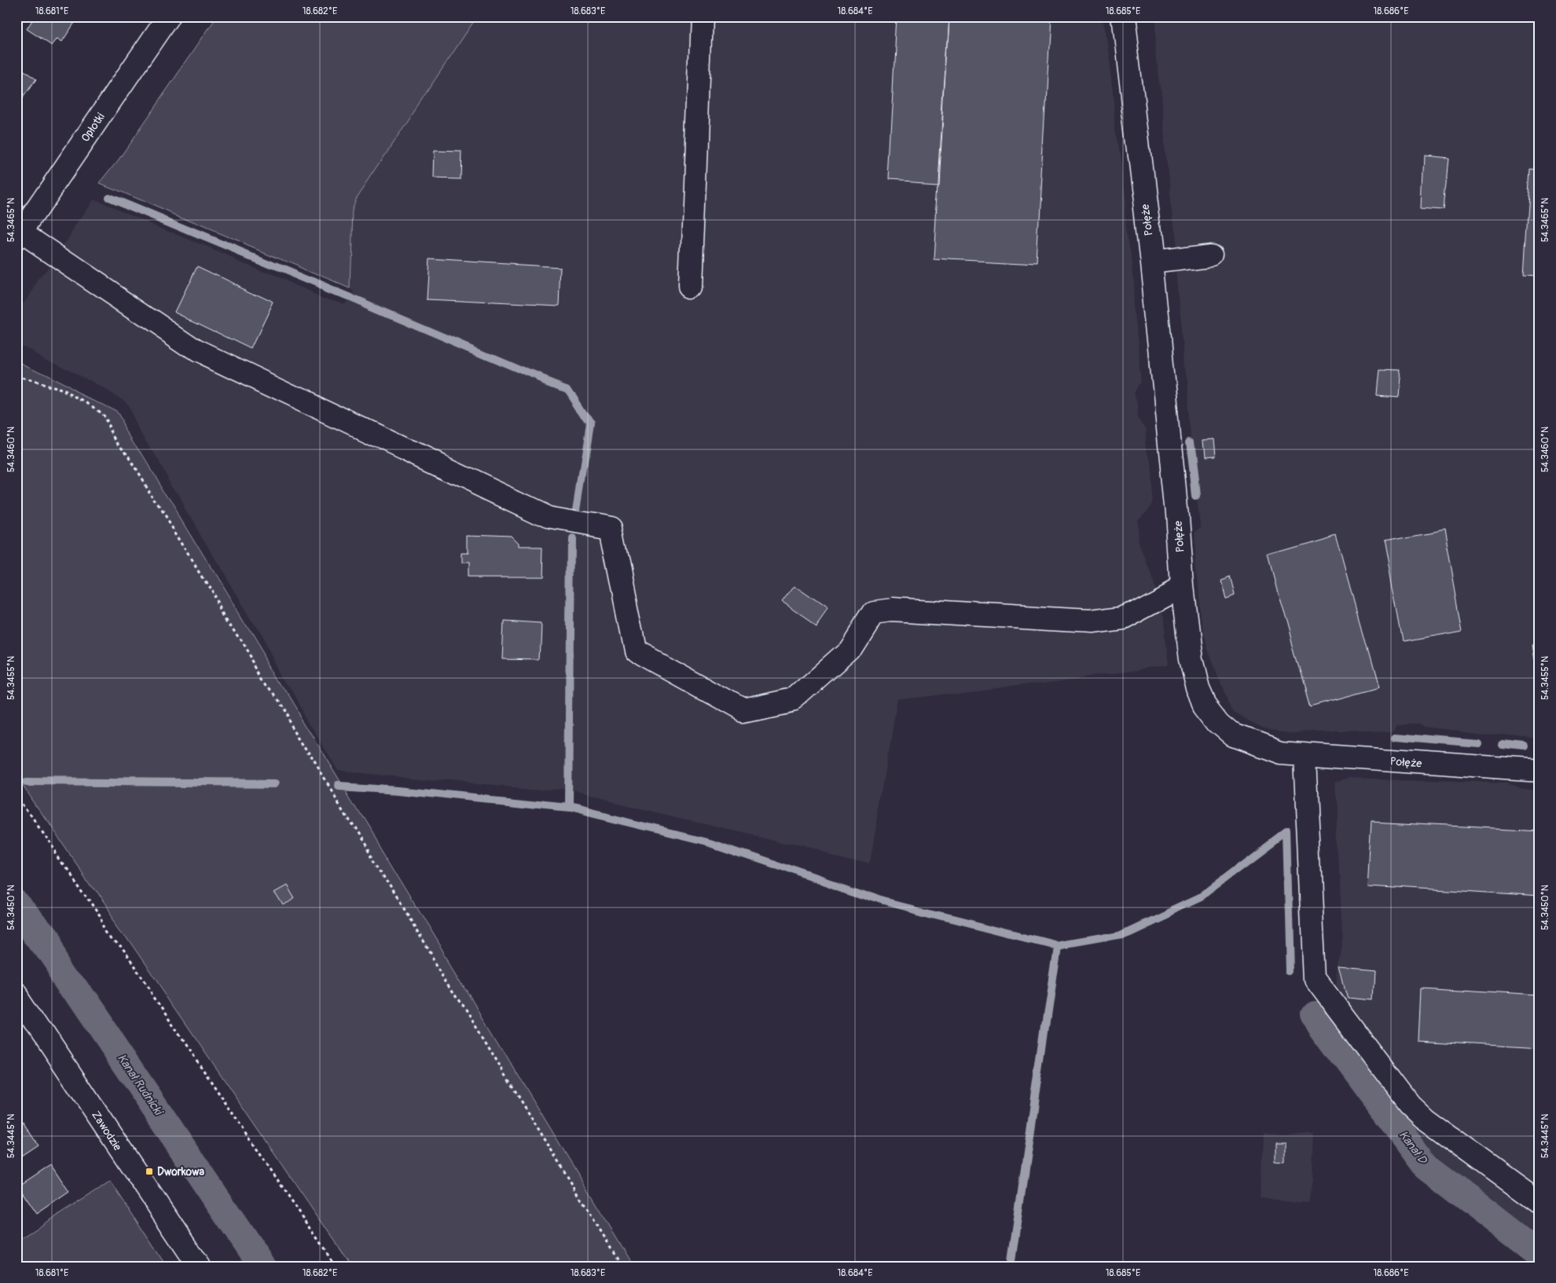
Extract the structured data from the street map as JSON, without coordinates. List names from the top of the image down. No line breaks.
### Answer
{"streets":{"street":["Opłotki","Połęże","Zawodzie"]},"water":["Kanał Rudnicki","Kanał D"],"places":{"transit":["Dworkowa"]},"coordinates":["18.681°E","18.682°E","18.683°E","18.684°E","18.685°E","18.686°E","54.3465°N","54.3460°N","54.3455°N","54.3450°N","54.3445°N"]}
